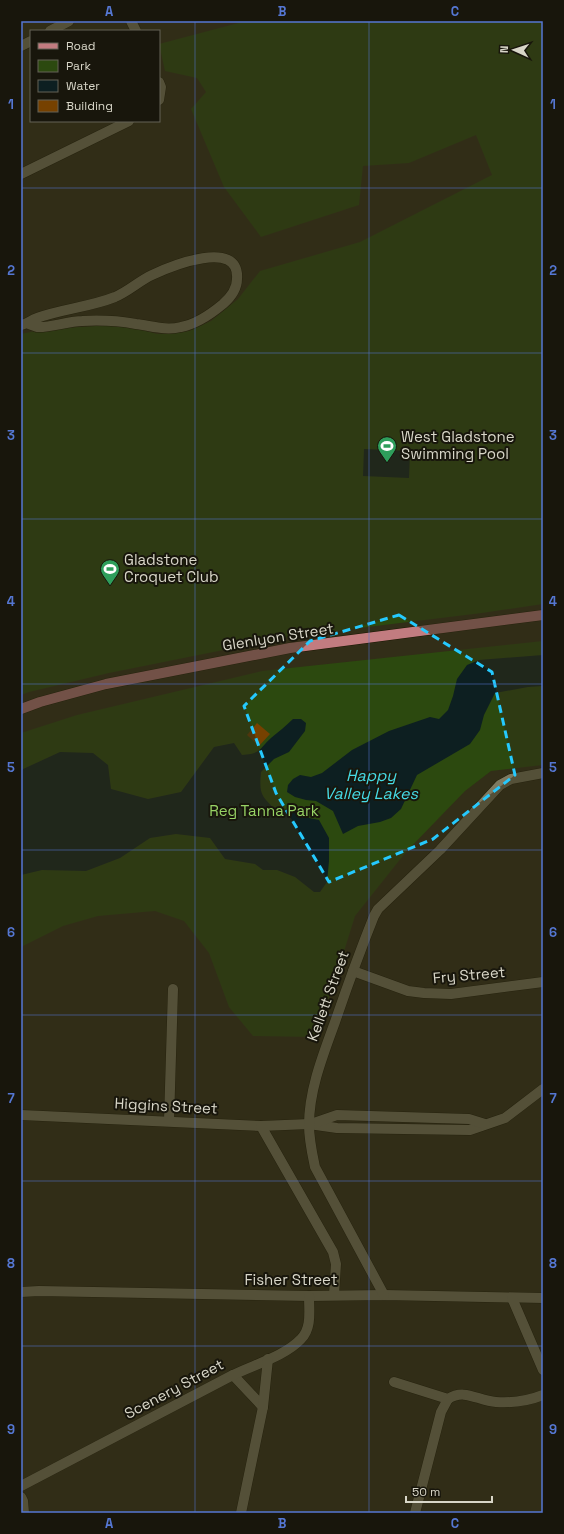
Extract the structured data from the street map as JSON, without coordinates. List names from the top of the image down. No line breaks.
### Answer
{"streets":{"main road":["Glenlyon Street"],"street":["Fry Street","Kellett Street","Higgins Street","Fisher Street","Scenery Street"]},"crossings":[["Fry Street","Kellett Street"],["Kellett Street","Higgins Street"],["Kellett Street","Fisher Street"],["Fisher Street","Scenery Street"]],"water":["Happy Valley Lakes"],"parks":["Reg Tanna Park"],"places":{"sports":["West Gladstone Swimming Pool","Gladstone Croquet Club"]},"legend":["Road","Park","Water","Building"],"scale_bar":"50 m","north":"left","grid":{"columns":["A","B","C"],"rows":["1","2","3","4","5","6","7","8","9"]}}
